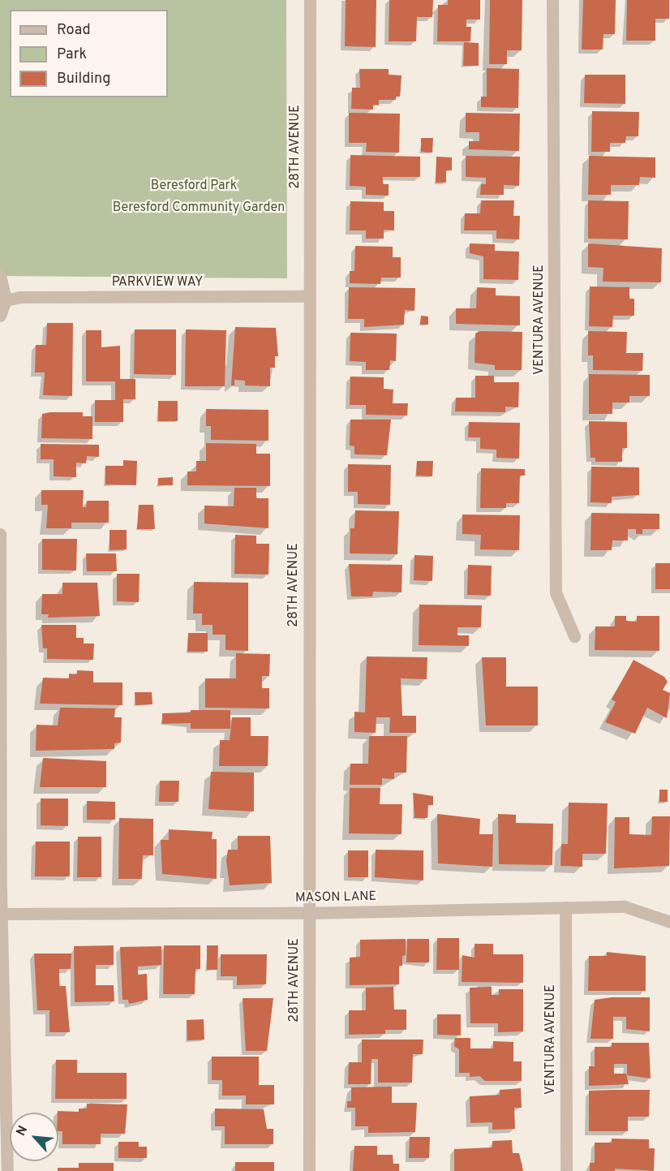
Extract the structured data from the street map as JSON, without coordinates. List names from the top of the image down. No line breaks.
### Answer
{"streets":{"street":["28TH AVENUE","PARKVIEW WAY","VENTURA AVENUE","MASON LANE"]},"crossings":[["28TH AVENUE","PARKVIEW WAY"],["28TH AVENUE","MASON LANE"],["VENTURA AVENUE","MASON LANE"]],"parks":["Beresford Park","Beresford Community Garden"],"legend":["Road","Park","Building"],"north":"top left"}
